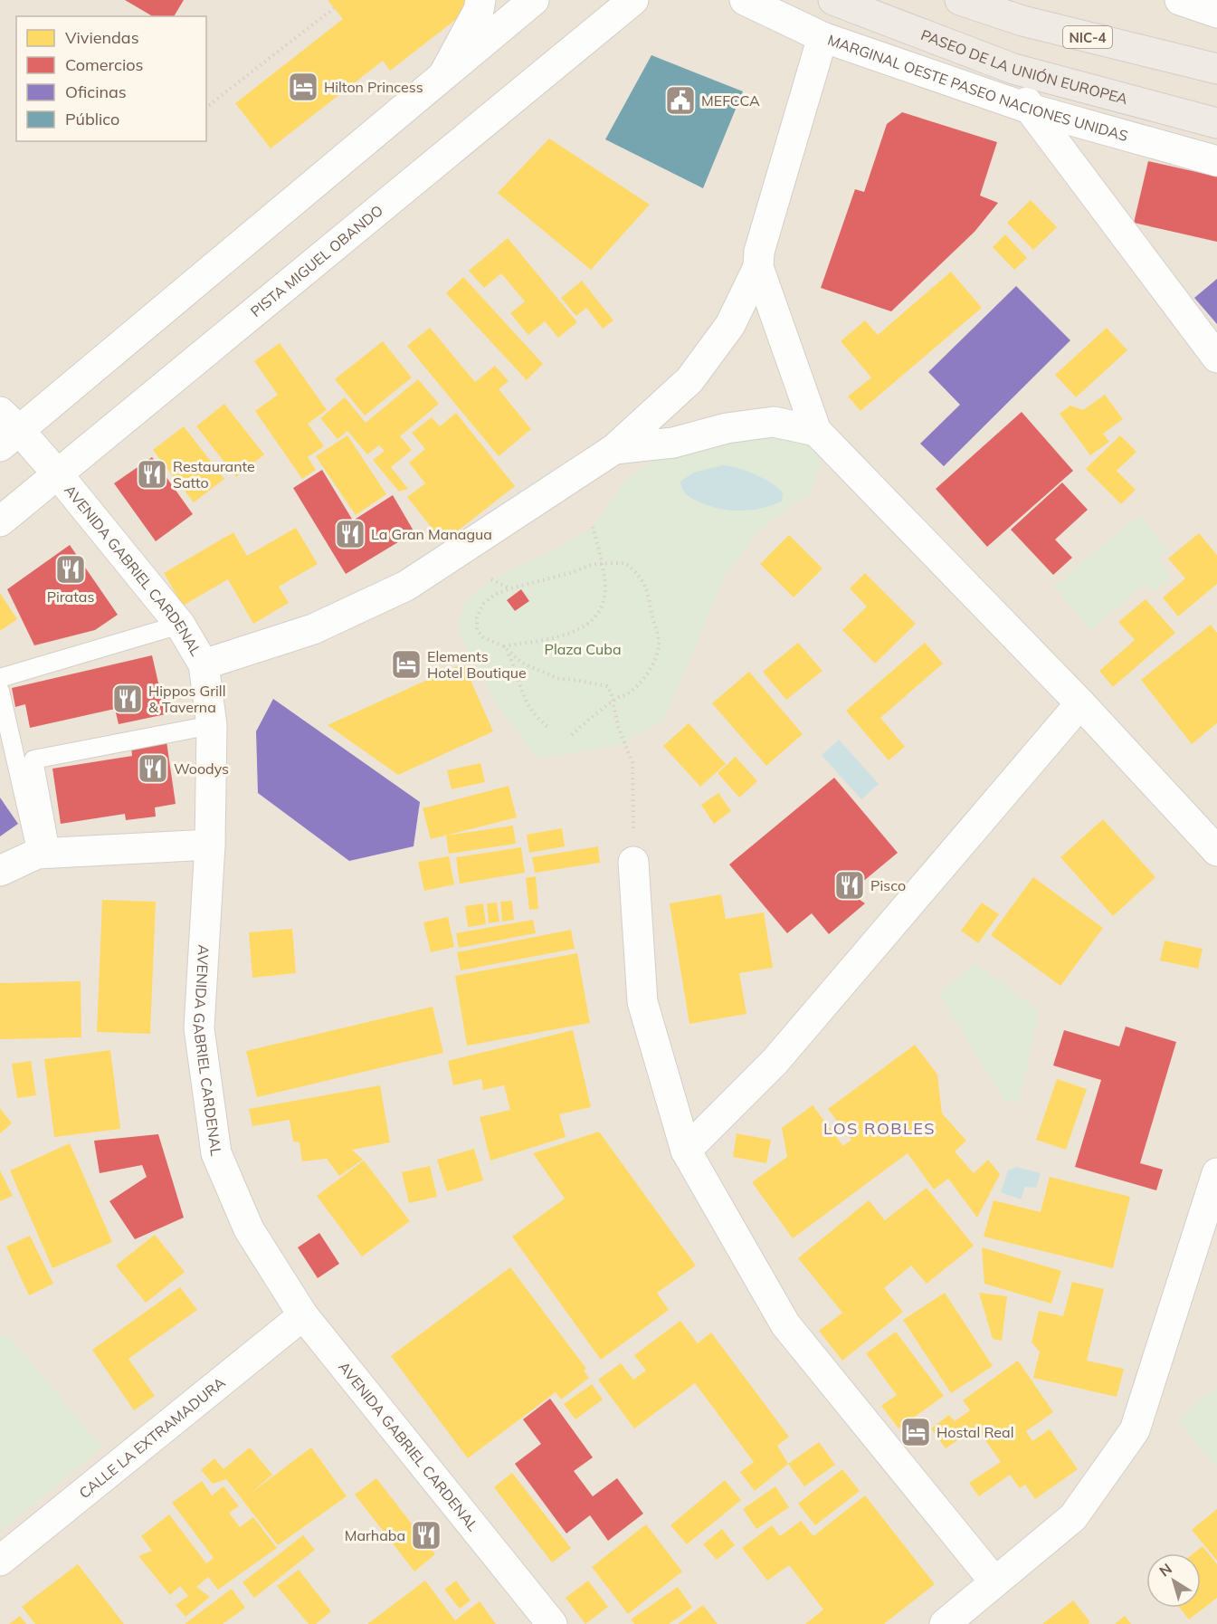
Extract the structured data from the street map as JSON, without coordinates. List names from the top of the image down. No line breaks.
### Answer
{"streets":{"highway":["NIC-4","PASEO DE LA UNIÓN EUROPEA"],"street":["MARGINAL OESTE PASEO NACIONES UNIDAS","PISTA MIGUEL OBANDO","AVENIDA GABRIEL CARDENAL","CALLE LA EXTRAMADURA"]},"crossings":[["PISTA MIGUEL OBANDO","AVENIDA GABRIEL CARDENAL"],["AVENIDA GABRIEL CARDENAL","CALLE LA EXTRAMADURA"]],"districts":["LOS ROBLES"],"parks":["Plaza Cuba"],"places":{"hotel":["Hilton Princess","Elements Hotel Boutique","Hostal Real"],"public building":["MEFCCA"],"restaurant":["Restaurante Satto","La Gran Managua","Piratas","Hippos Grill & Taverna","Woodys","Pisco","Marhaba"]},"legend":["Viviendas","Comercios","Oficinas","Público"],"north":"top left"}
